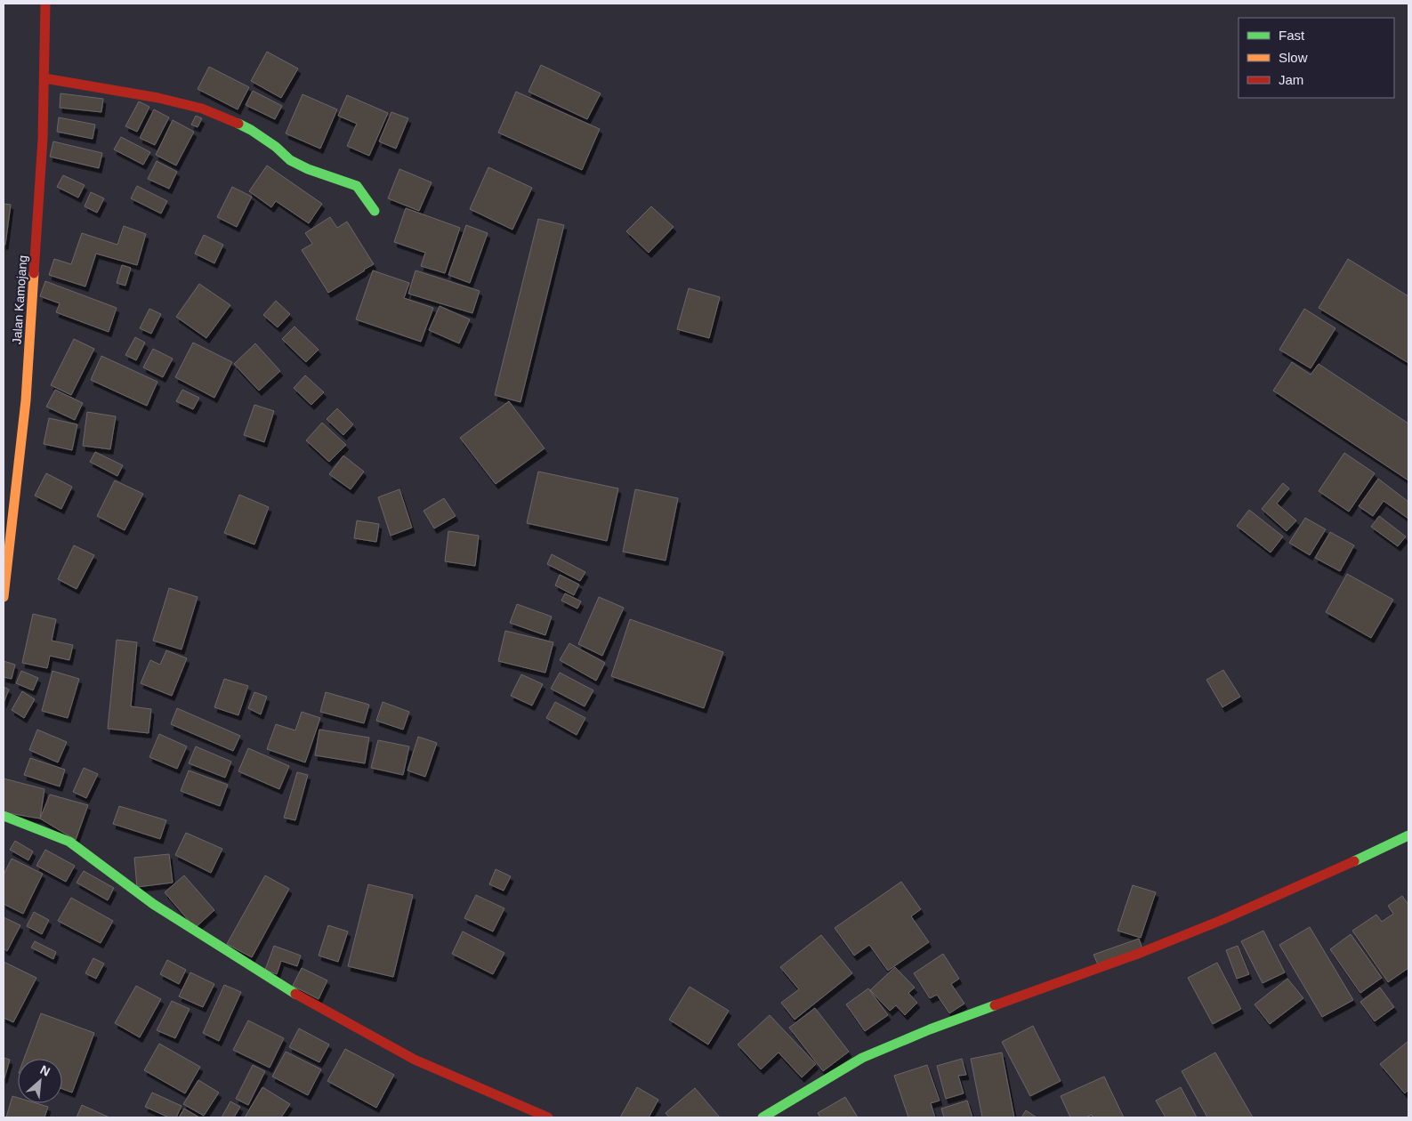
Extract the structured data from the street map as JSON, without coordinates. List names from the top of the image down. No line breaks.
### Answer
{"streets":{"street":["Jalan Kamojang"]},"legend":["Fast","Slow","Jam"],"north":"top right"}
